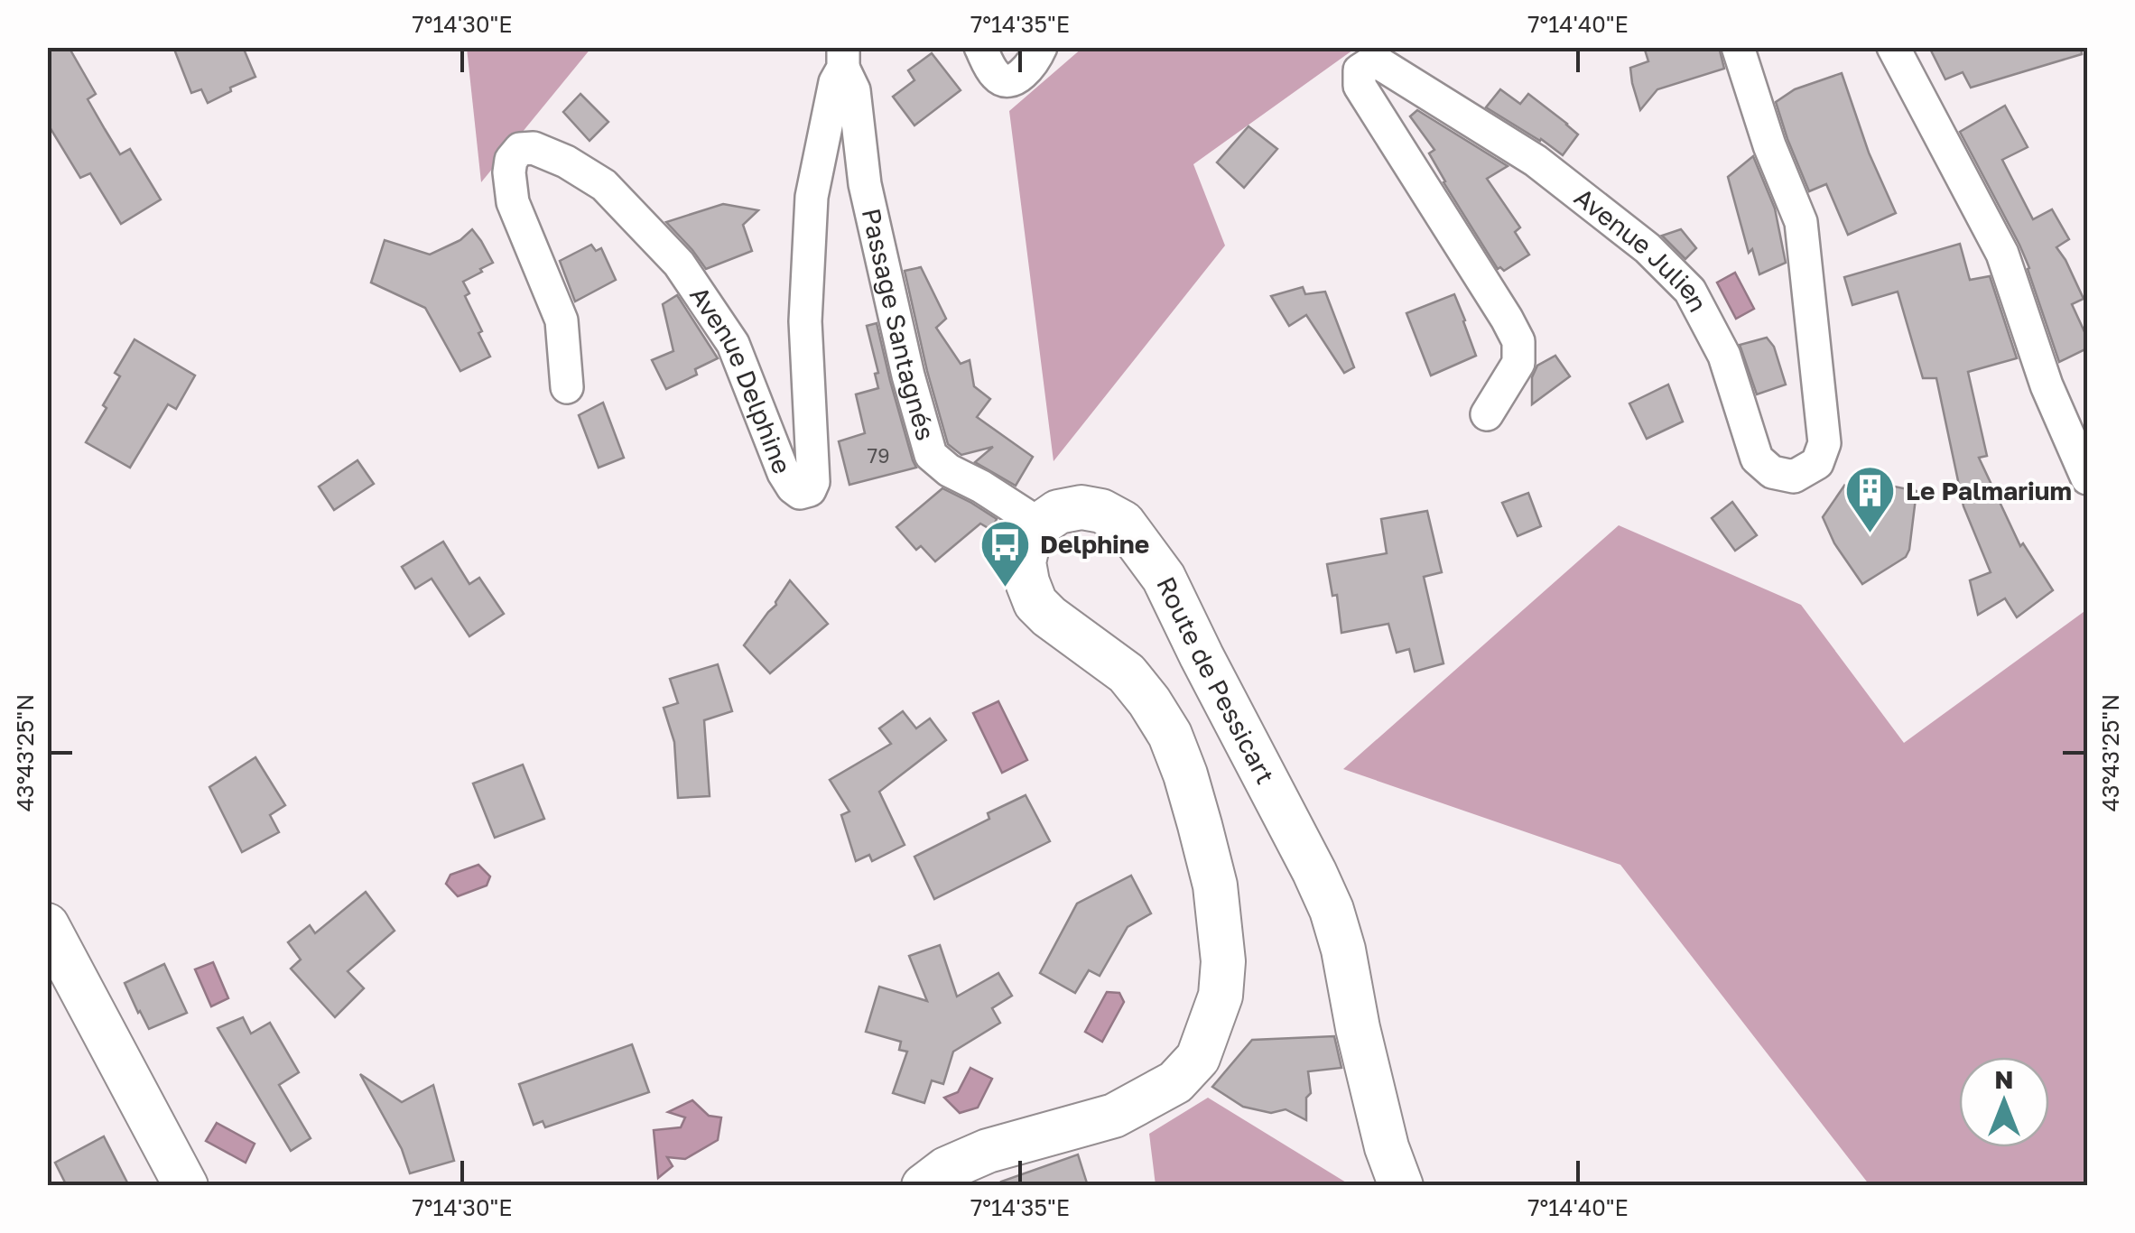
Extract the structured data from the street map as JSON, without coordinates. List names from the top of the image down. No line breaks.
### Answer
{"streets":{"street":["Avenue Julien","Passage Santagnés","Avenue Delphine","Route de Pessicart"]},"crossings":[["Passage Santagnés","Avenue Delphine"],["Passage Santagnés","Route de Pessicart"]],"places":{"building":["Le Palmarium"],"bus stop":["Delphine"]},"house_numbers":["79"],"north":"top","coordinates":["7°14'30\"E","7°14'35\"E","7°14'40\"E","43°43'25\"N"]}
